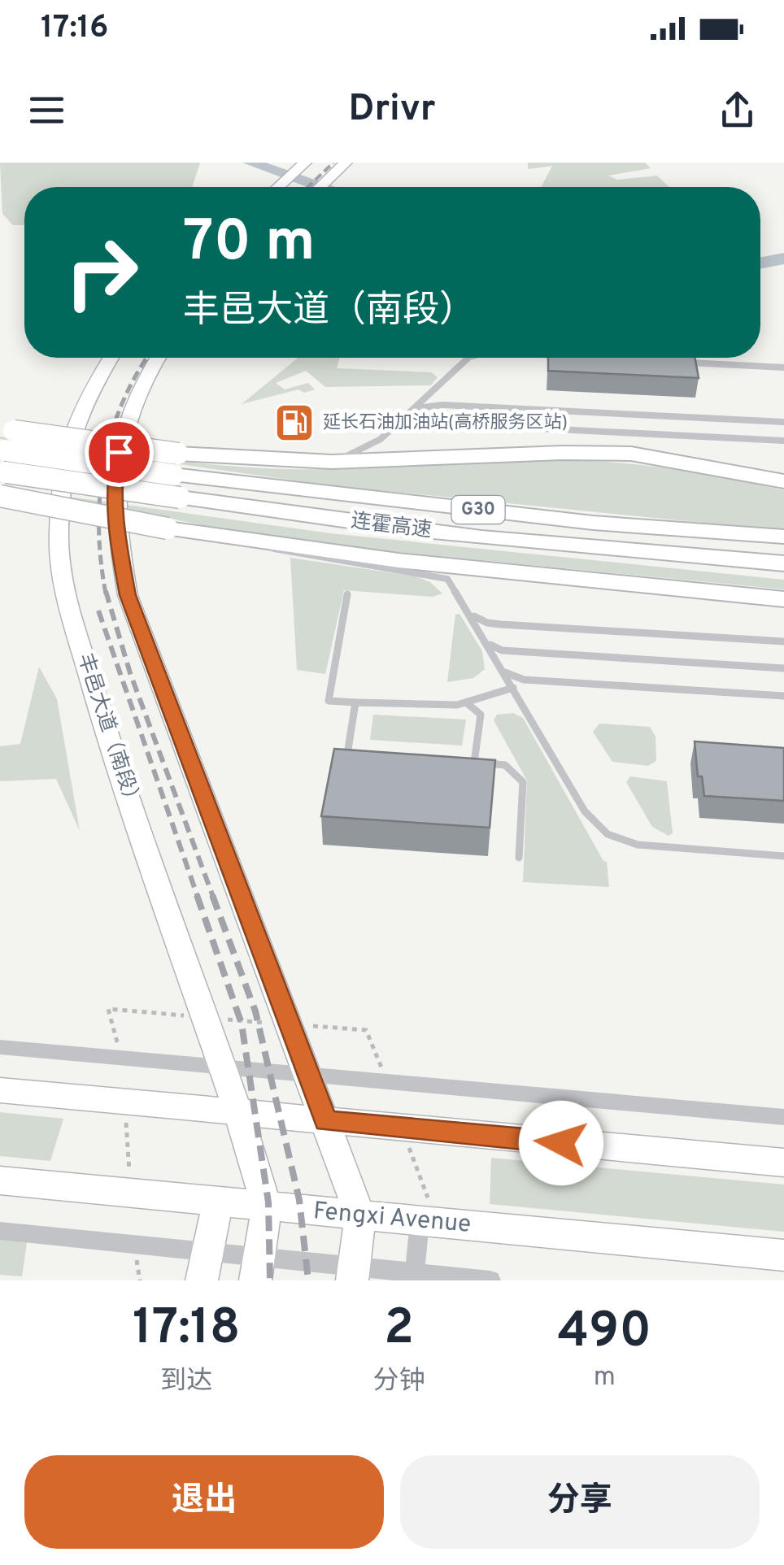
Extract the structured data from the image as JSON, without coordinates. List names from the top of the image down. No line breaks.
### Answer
{"streets":{"highway":["G30","连霍高速"],"main road":["丰邑大道（南段）","Fengxi Avenue"]},"crossings":[["丰邑大道（南段）","Fengxi Avenue"]],"places":{"fuel station":["延长石油加油站(高桥服务区站)"]},"page":{"status":"17:16","header":"Drivr","turn":["70 m","丰邑大道（南段）"],"eta":["17:18","到达","2","分钟","490","m"],"buttons":["退出","分享"]}}
